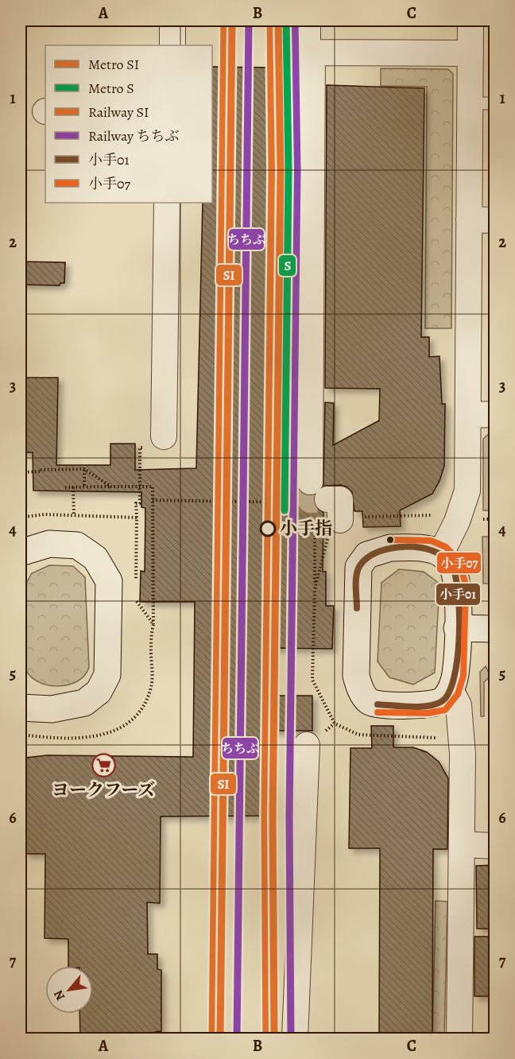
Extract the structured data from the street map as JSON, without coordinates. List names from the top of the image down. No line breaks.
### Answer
{"places":{"other":["小手指"],"supermarket":["ヨークフーズ"]},"lines":["metro line SI","metro line S","rail line SI","rail line ちちぶ","transit line 小手07","transit line 小手01"],"legend":["Metro SI","Metro S","Railway SI","Railway ちちぶ","小手01","小手07"],"north":"bottom left","grid":{"columns":["A","B","C"],"rows":["1","2","3","4","5","6","7"]}}
